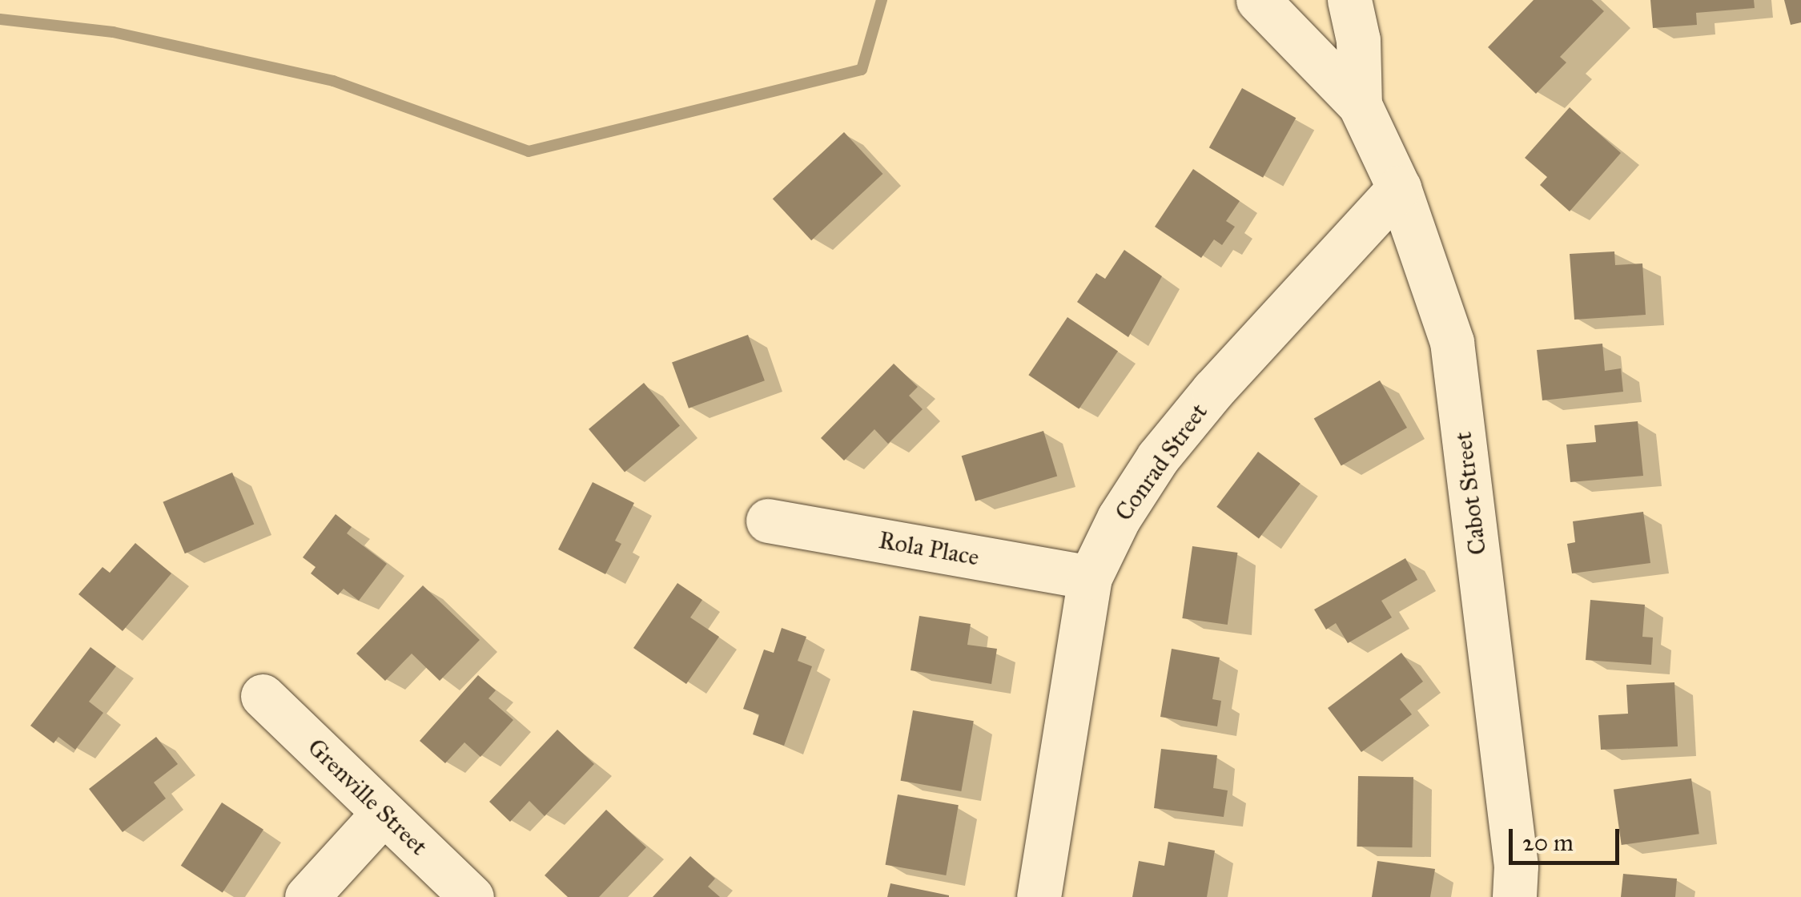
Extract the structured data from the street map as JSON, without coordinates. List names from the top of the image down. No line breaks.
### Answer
{"streets":{"street":["Conrad Street","Cabot Street","Rola Place","Grenville Street"]},"crossings":[["Conrad Street","Cabot Street"],["Conrad Street","Rola Place"]],"scale_bar":"20 m"}
